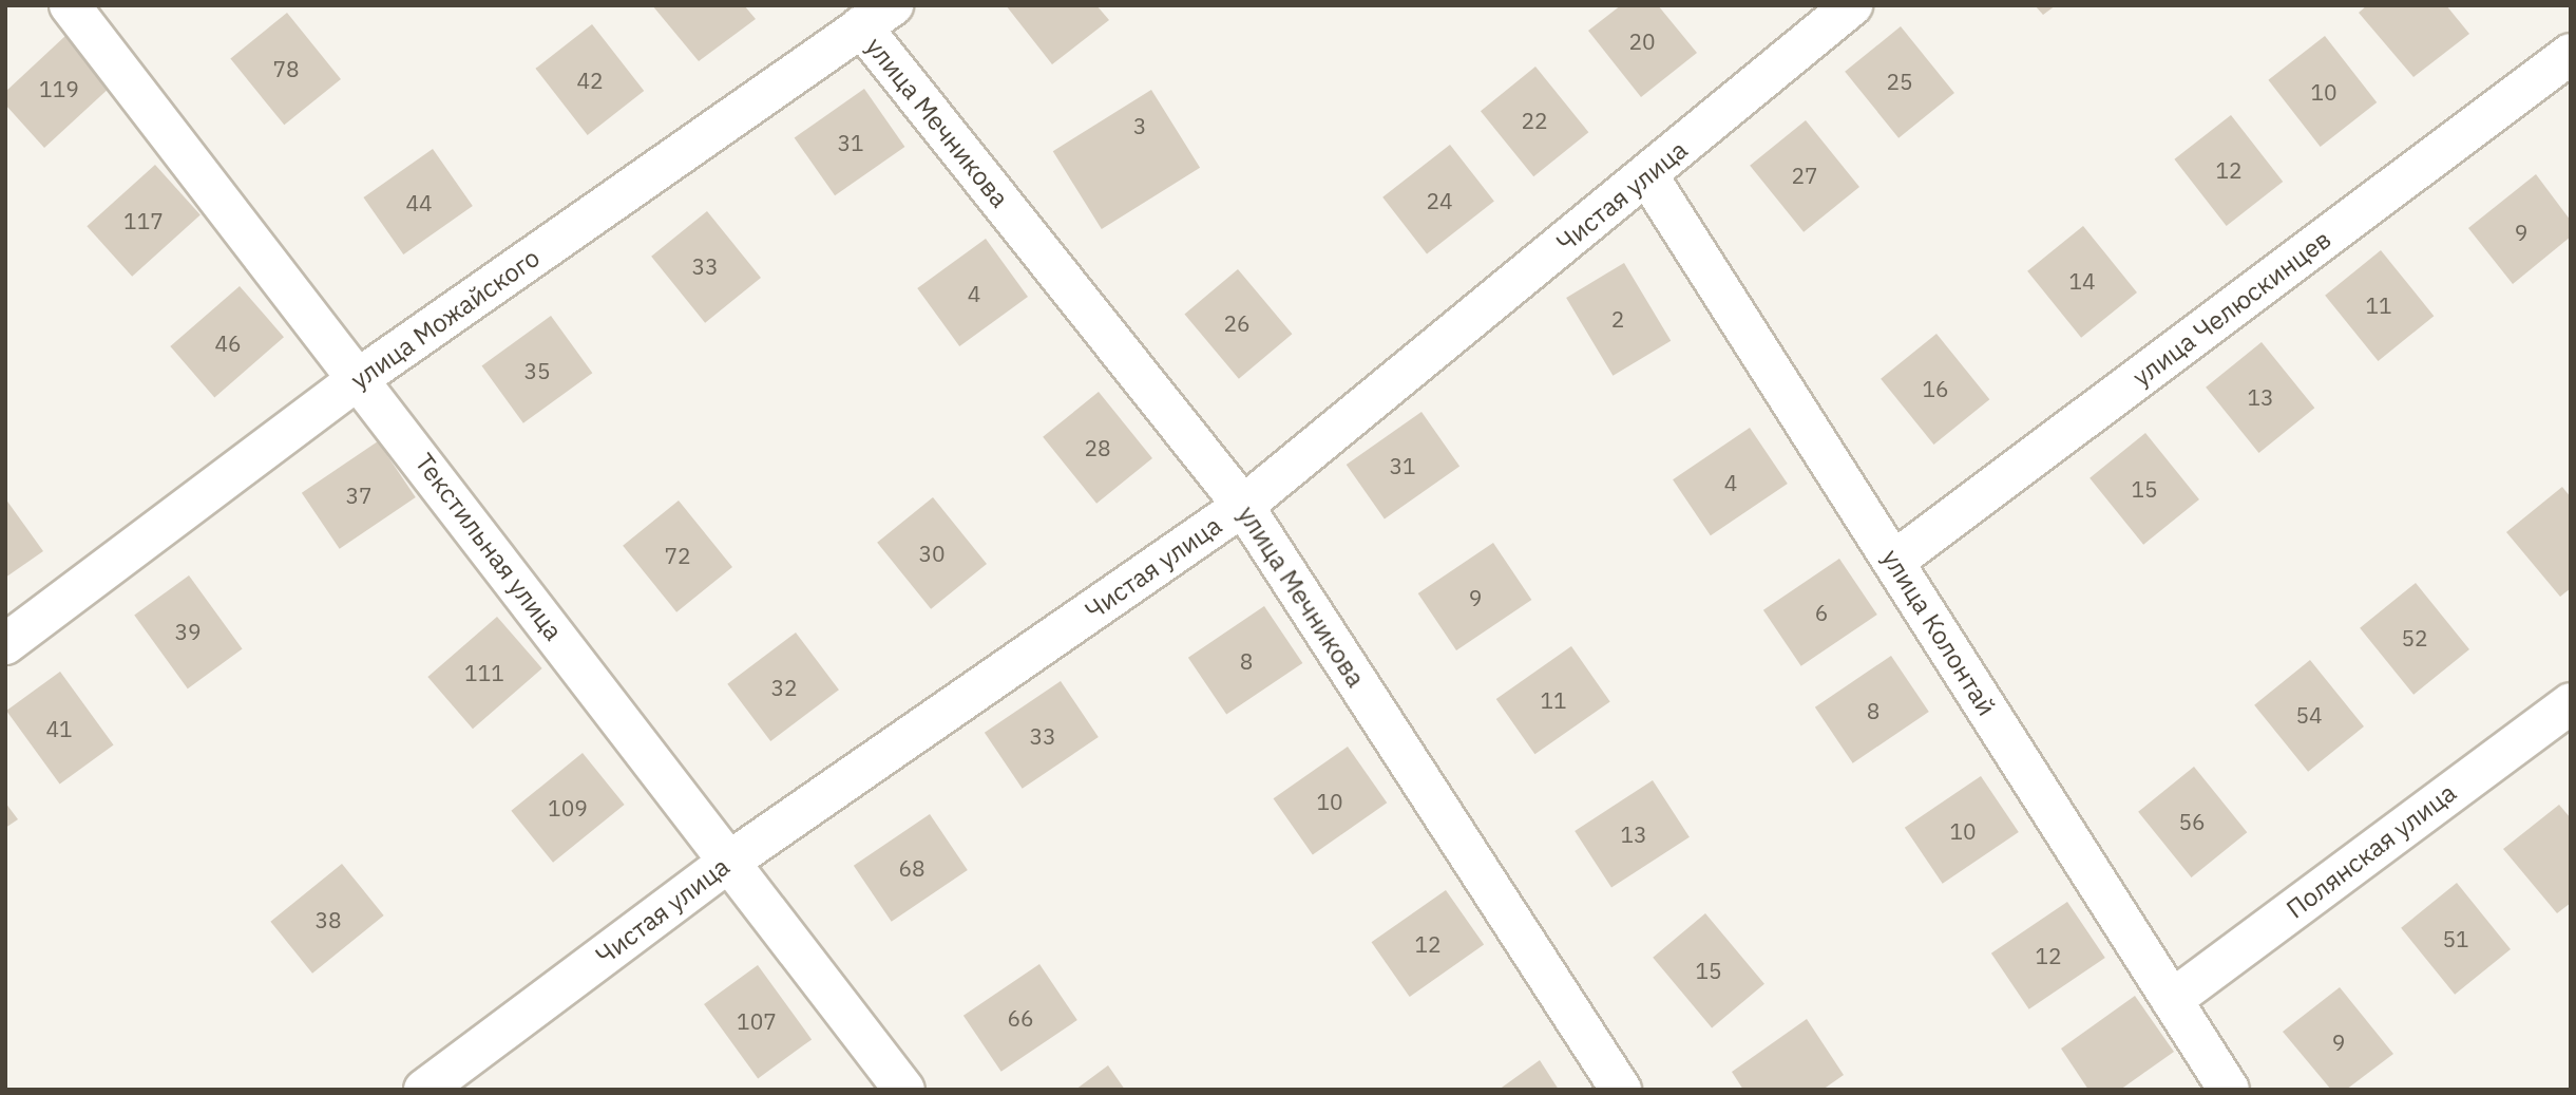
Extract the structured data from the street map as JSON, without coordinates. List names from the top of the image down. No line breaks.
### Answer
{"streets":{"street":["улица Мечникова","Чистая улица","улица Челюскинцев","улица Можайского","Текстильная улица","улица Колонтай","Полянская улица"]},"crossings":[["улица Мечникова","Чистая улица"],["улица Мечникова","улица Можайского"],["Чистая улица","Текстильная улица"],["Чистая улица","улица Колонтай"],["улица Челюскинцев","улица Колонтай"],["улица Можайского","Текстильная улица"],["улица Колонтай","Полянская улица"]],"house_numbers":["20","78","42","25","119","10","22","3","31","12","27","24","44","117","9","33","14","4","11","2","26","46","35","16","13","28","31","4","15","37","30","72","9","6","39","52","8","111","32","11","8","54","41","33","10","109","56","10","13","68","38","51","12","12","15","66","107","9"]}
